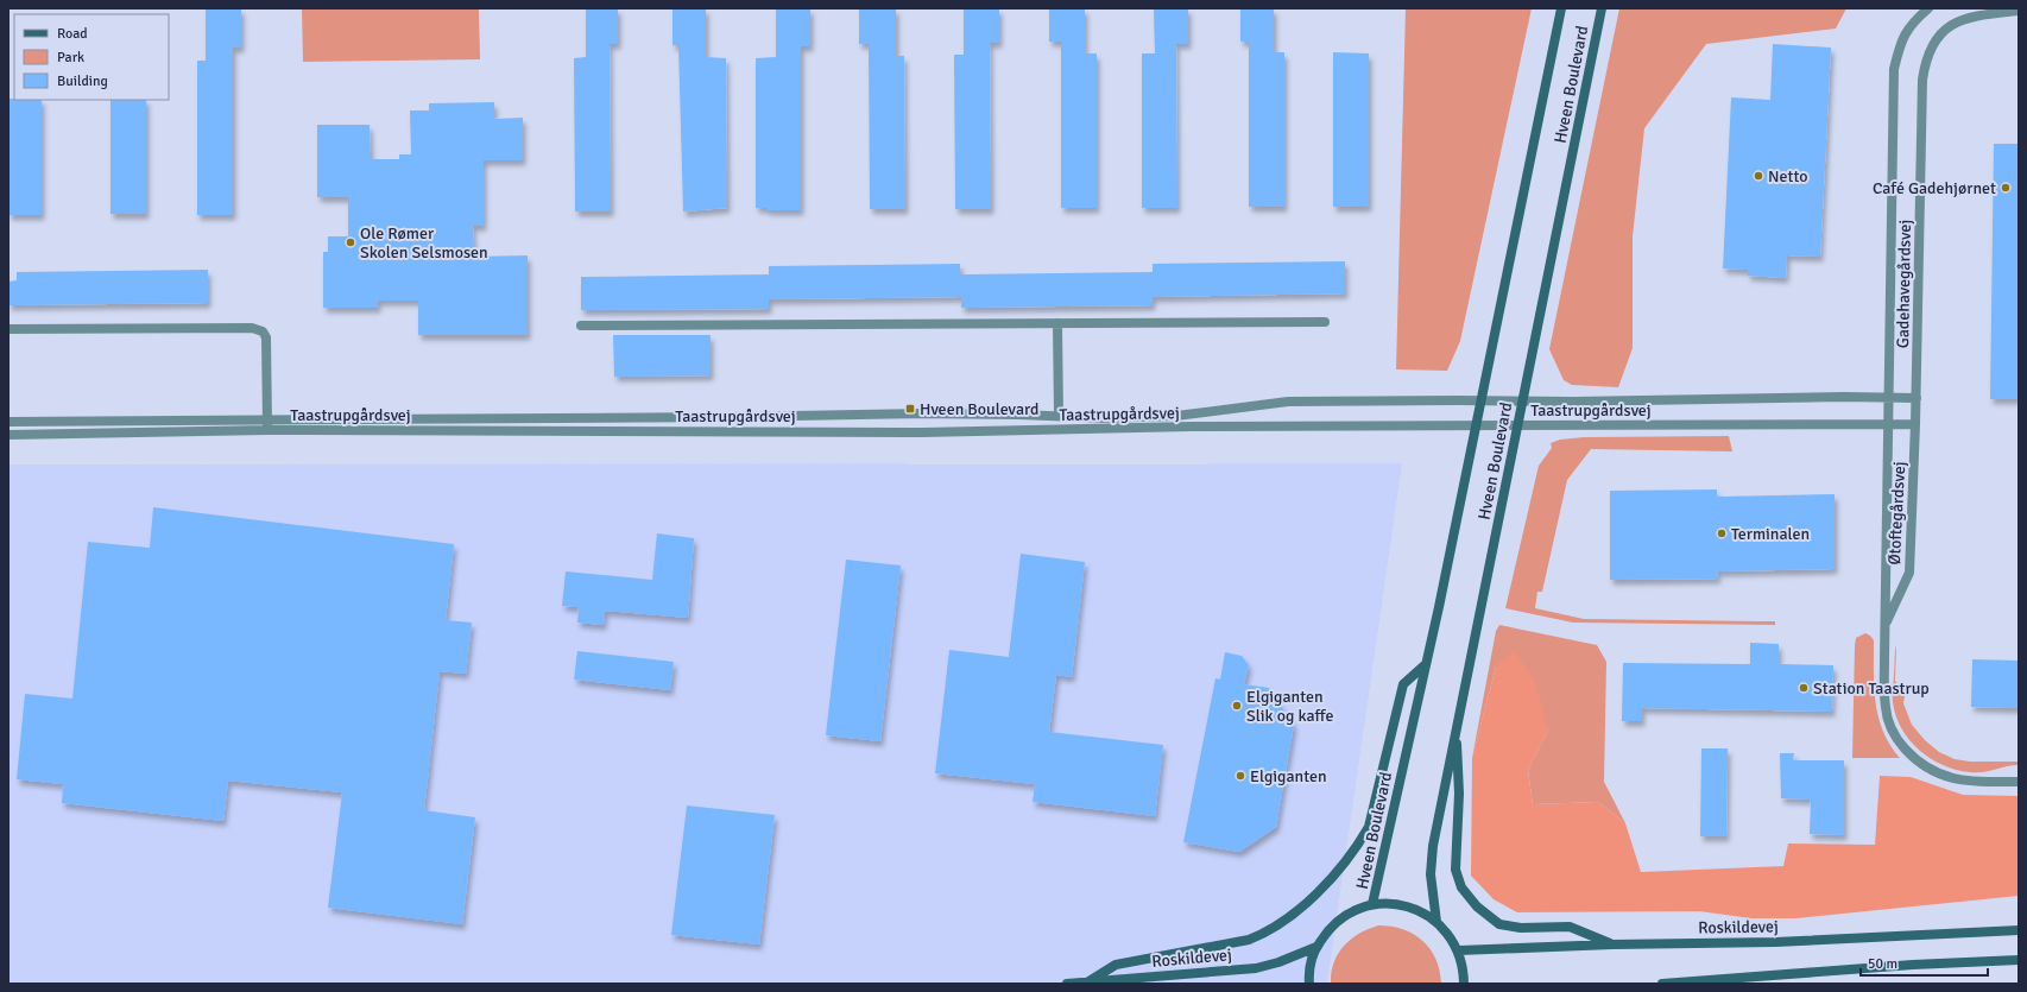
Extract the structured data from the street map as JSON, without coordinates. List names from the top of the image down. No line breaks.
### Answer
{"streets":{"main road":["Hveen Boulevard","Roskildevej"],"street":["Gadehavegårdsvej","Taastrupgårdsvej","Øtoftegårdsvej"]},"crossings":[["Hveen Boulevard","Taastrupgårdsvej"],["Gadehavegårdsvej","Taastrupgårdsvej"],["Gadehavegårdsvej","Øtoftegårdsvej"],["Taastrupgårdsvej","Øtoftegårdsvej"]],"places":{"other":["Netto","Café Gadehjørnet","Ole Rømer Skolen Selsmosen","Terminalen","Station Taastrup","Elgiganten Slik og kaffe","Elgiganten"],"transit":["Hveen Boulevard"]},"legend":["Road","Park","Building"],"scale_bar":"50 m"}
